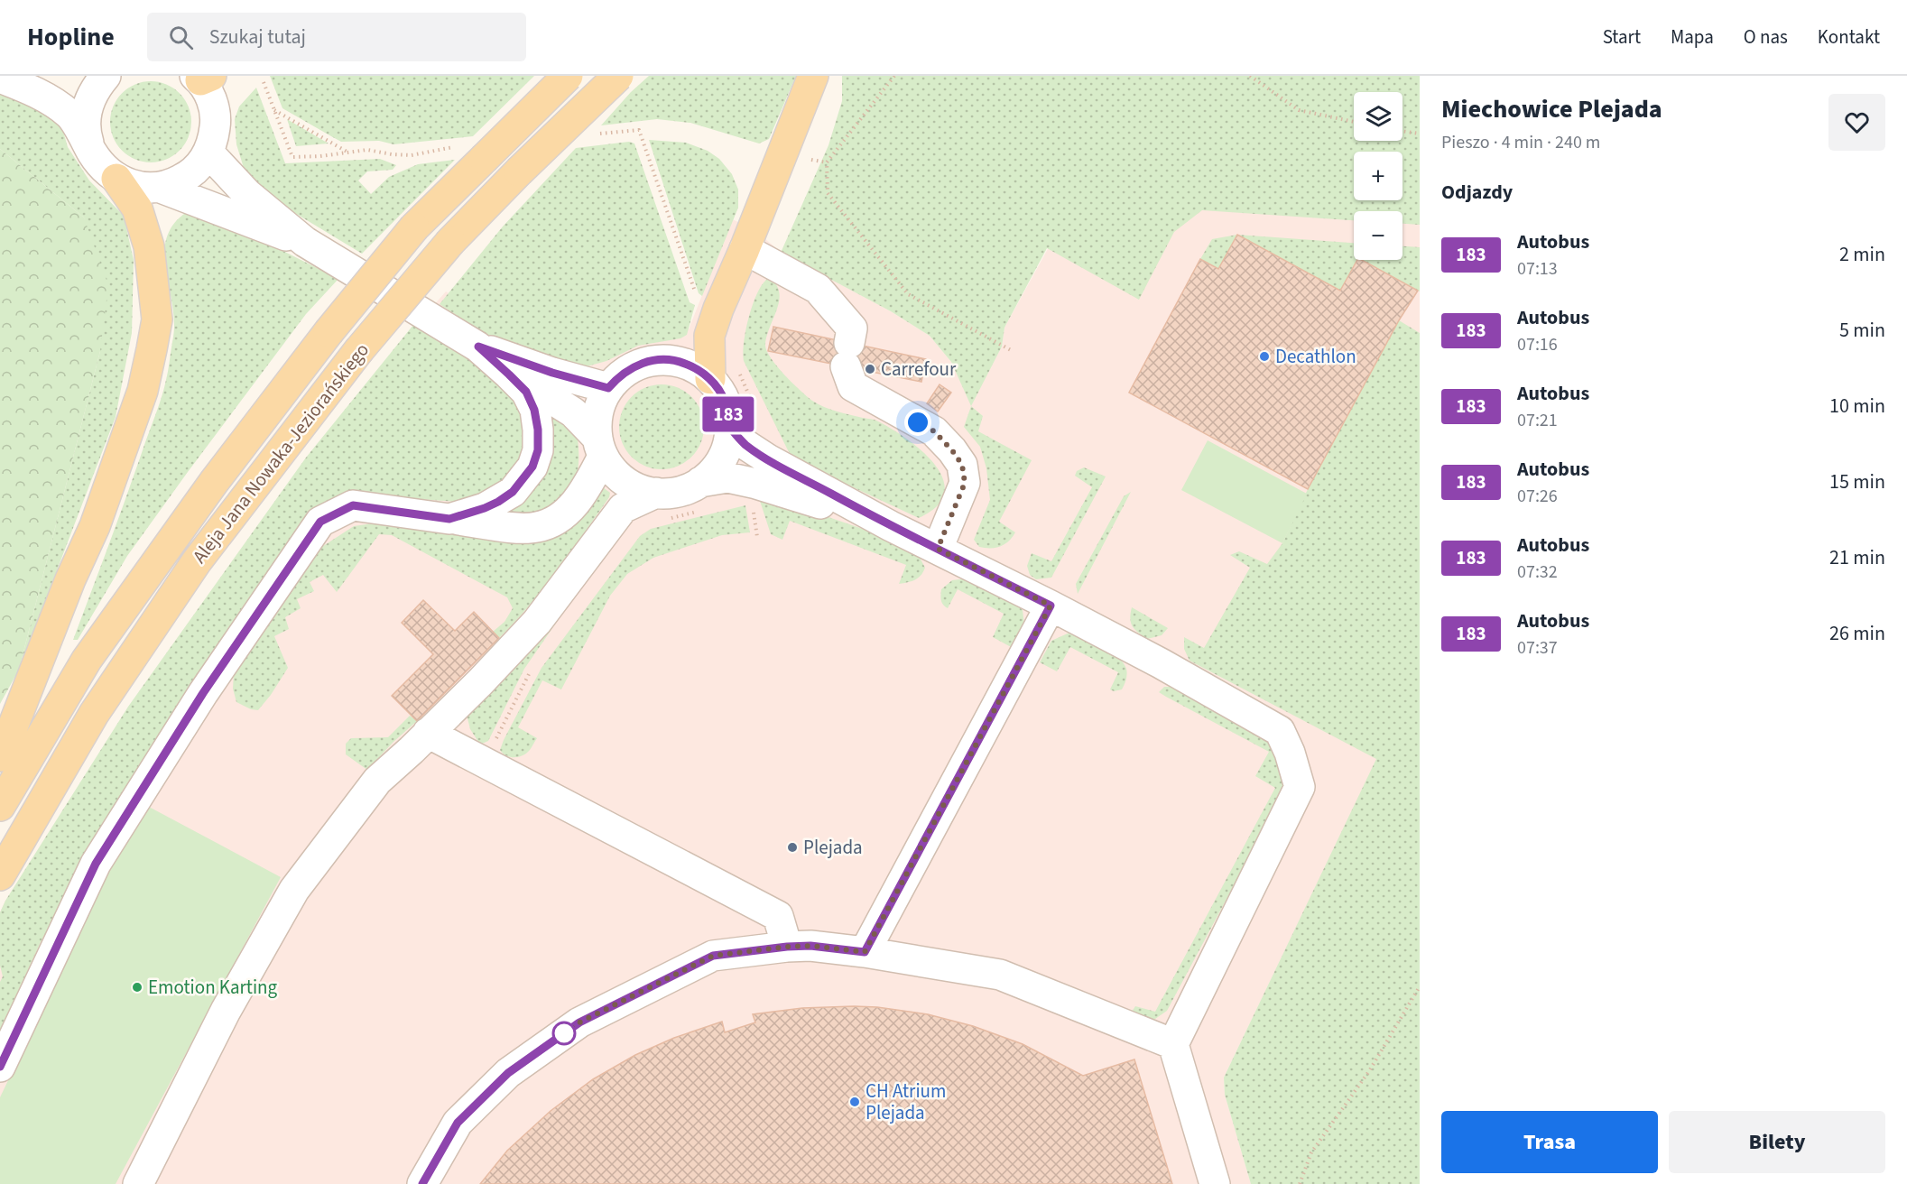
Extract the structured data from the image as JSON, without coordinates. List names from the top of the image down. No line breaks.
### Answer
{"streets":{"main road":["Aleja Jana Nowaka-Jeziorańskiego"]},"places":["Decathlon","Carrefour","Plejada","Emotion Karting","CH Atrium Plejada"],"lines":["bus line 183"],"page":{"header":"Hopline","search":"Szukaj tutaj","nav":["Start","Mapa","O nas","Kontakt"],"on_map":"183","heading":[["Miechowice Plejada","Pieszo · 4 min · 240 m"],"Odjazdy"],"map_buttons":["+","−"],"list":[{"mark":"183","name":"Autobus","note":"07:13","value":"2 min"},{"mark":"183","name":"Autobus","note":"07:16","value":"5 min"},{"mark":"183","name":"Autobus","note":"07:21","value":"10 min"},{"mark":"183","name":"Autobus","note":"07:26","value":"15 min"},{"mark":"183","name":"Autobus","note":"07:32","value":"21 min"},{"mark":"183","name":"Autobus","note":"07:37","value":"26 min"}],"buttons":["Trasa","Bilety"]}}
